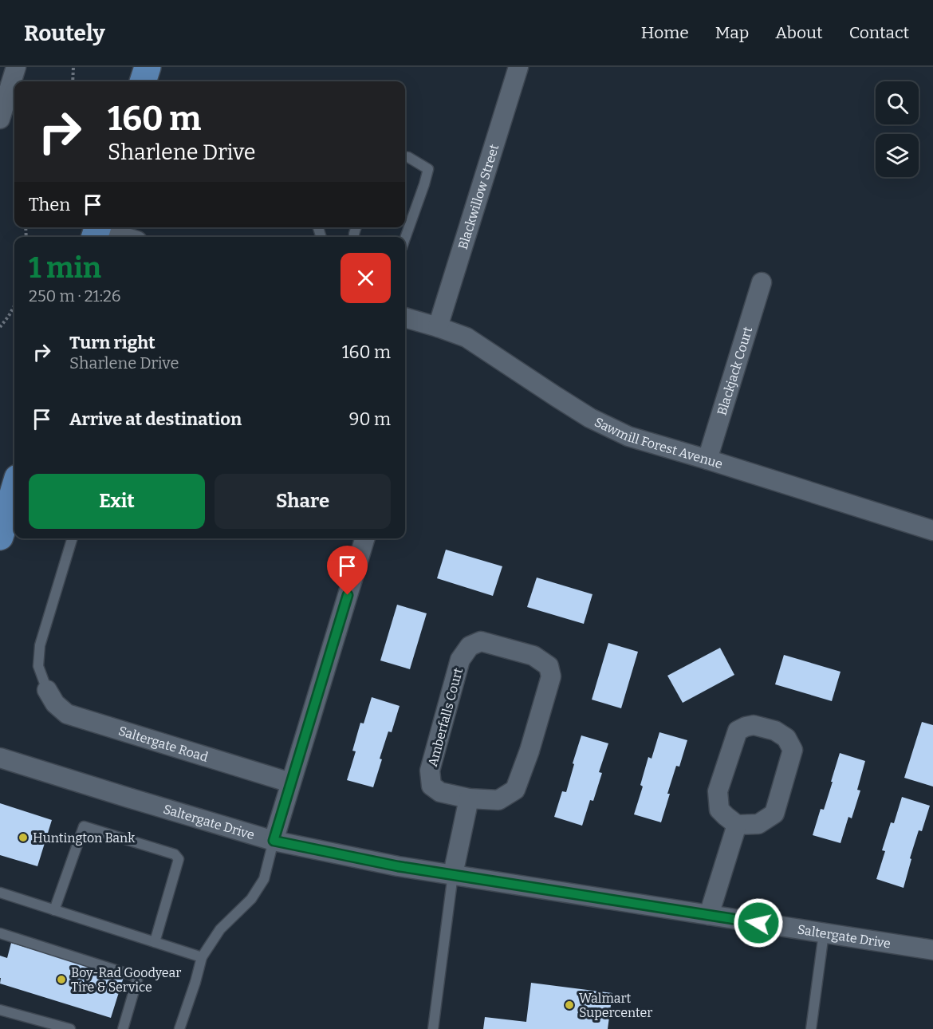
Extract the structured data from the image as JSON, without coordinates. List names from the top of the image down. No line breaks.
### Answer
{"streets":{"street":["Blackwillow Street","Blackjack Court","Sawmill Forest Avenue","Amberfalls Court","Saltergate Road","Saltergate Drive"]},"crossings":[["Blackwillow Street","Sawmill Forest Avenue"],["Blackjack Court","Sawmill Forest Avenue"]],"places":["Huntington Bank","Boy-Rad Goodyear Tire & Service","Walmart Supercenter"],"page":{"header":"Routely","nav":["Home","Map","About","Contact"],"turn":["160 m","Sharlene Drive"],"then":"Then","heading":["1 min","250 m · 21:26"],"list":[{"name":"Turn right","note":"Sharlene Drive","value":"160 m"},{"name":"Arrive at destination","value":"90 m"}],"buttons":["Exit","Share"]}}
